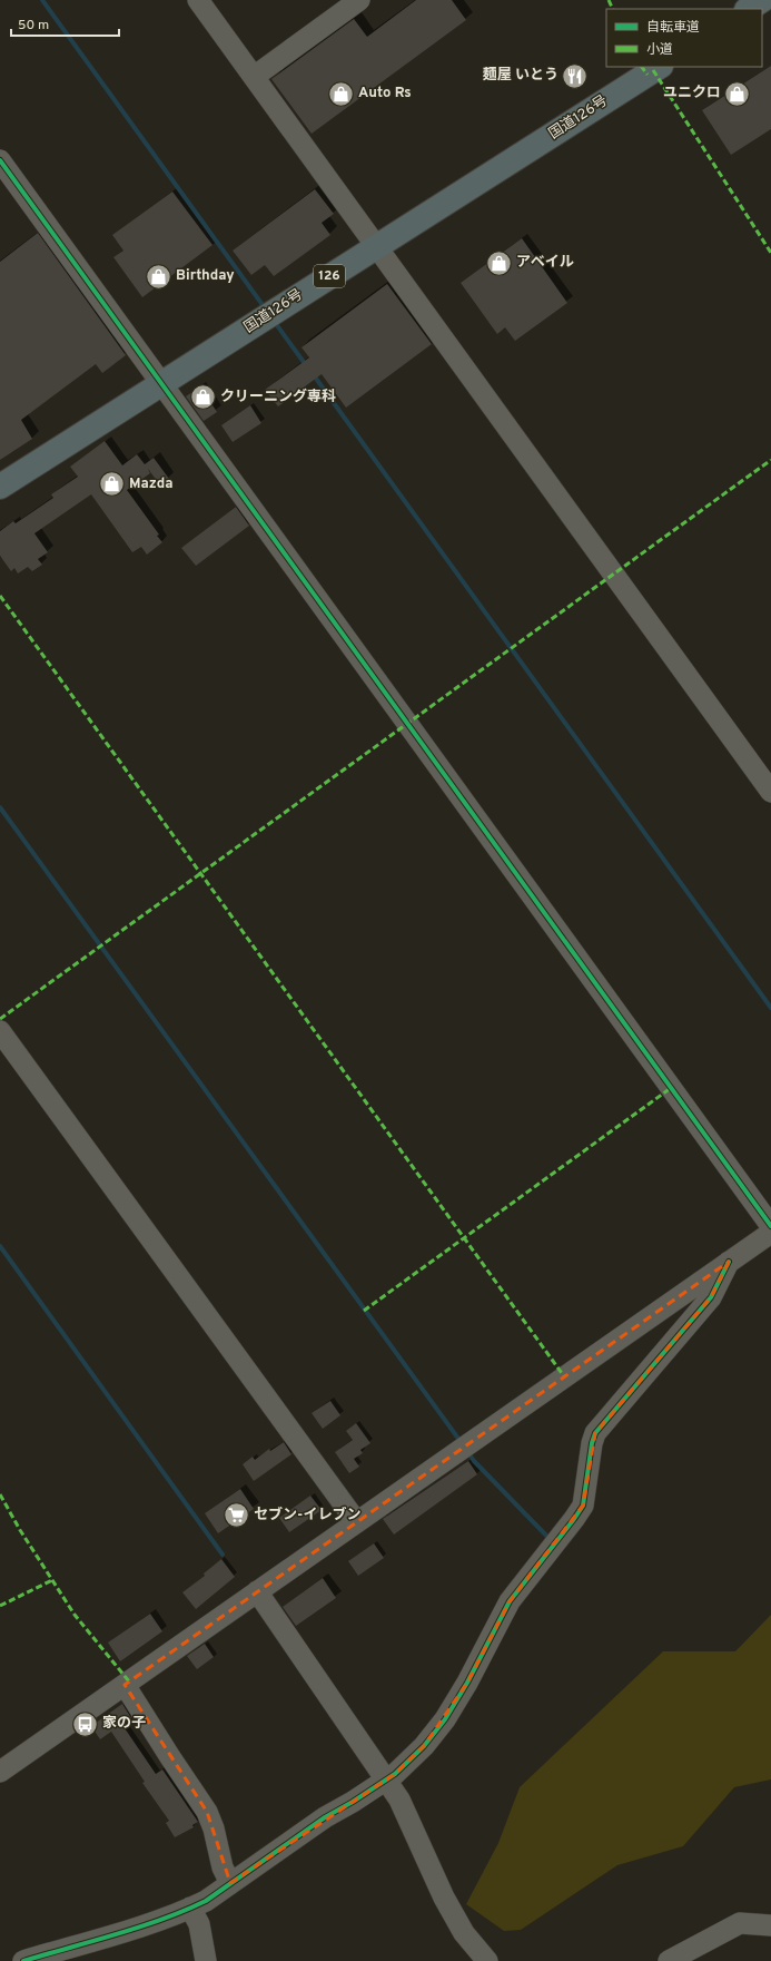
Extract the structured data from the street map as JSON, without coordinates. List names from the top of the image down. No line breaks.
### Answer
{"streets":{"highway":["国道126号","126"]},"places":{"restaurant":["麺屋 いとう"],"shop":["Auto Rs","ユニクロ","アベイル","Birthday","クリーニング専科","Mazda"],"supermarket":["セブン-イレブン"],"bus stop":["家の子"]},"legend":["自転車道","小道"],"scale_bar":"50 m"}
